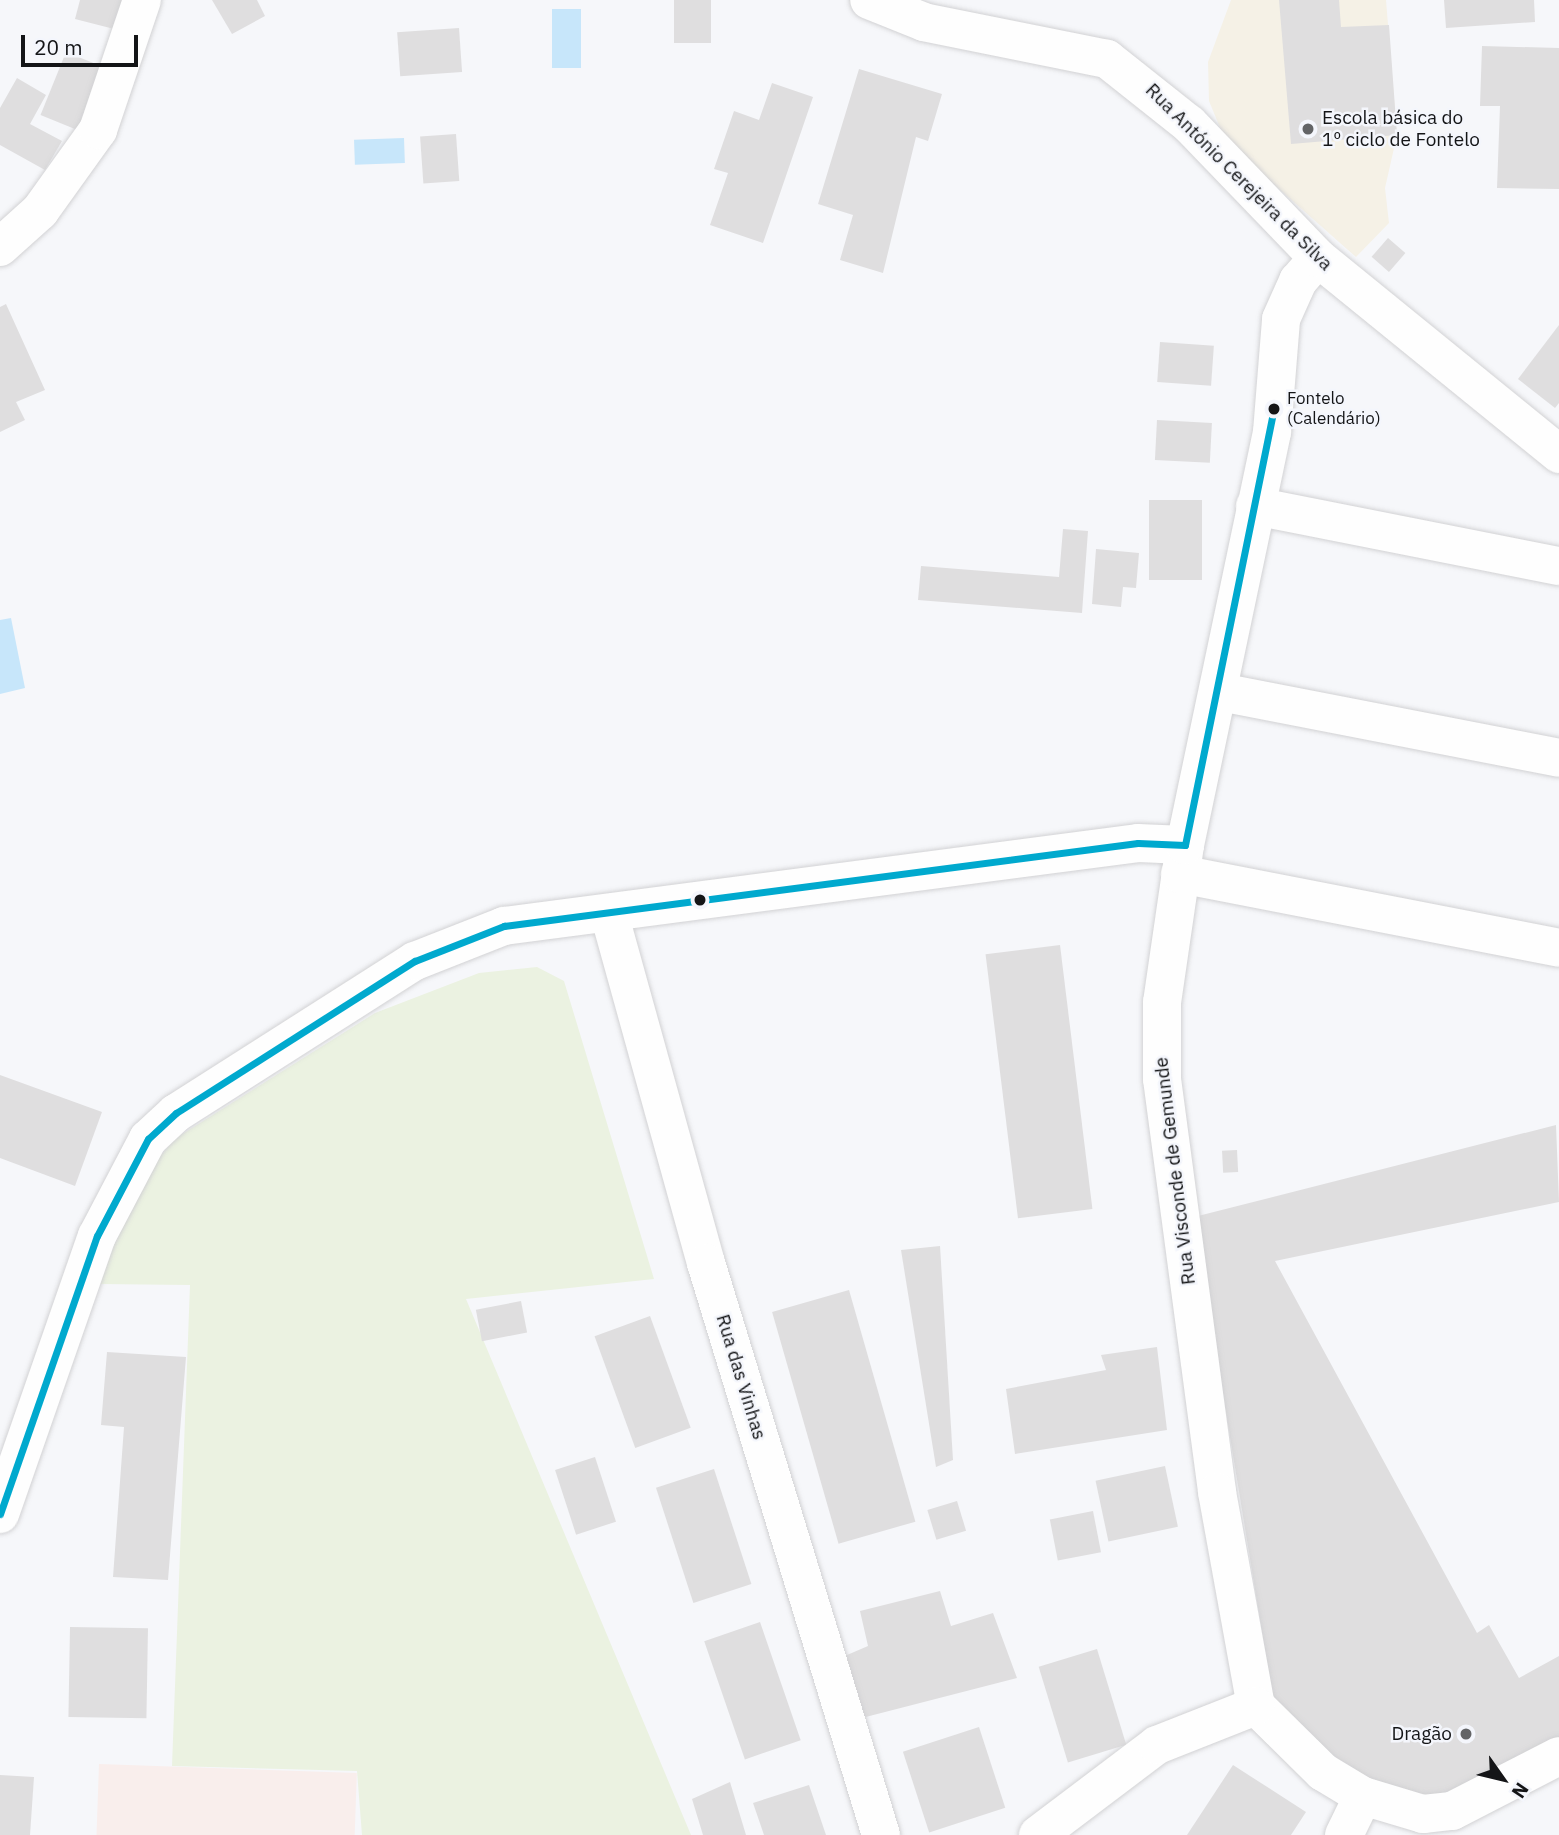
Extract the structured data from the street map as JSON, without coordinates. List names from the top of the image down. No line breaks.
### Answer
{"streets":{"street":["Rua António Cerejeira da Silva","Rua Visconde de Gemunde","Rua das Vinhas"]},"crossings":[["Rua António Cerejeira da Silva","Rua Visconde de Gemunde"]],"places":["Escola básica do 1º ciclo de Fontelo","Fontelo (Calendário)","Dragão"],"scale_bar":"20 m","north":"bottom right"}
